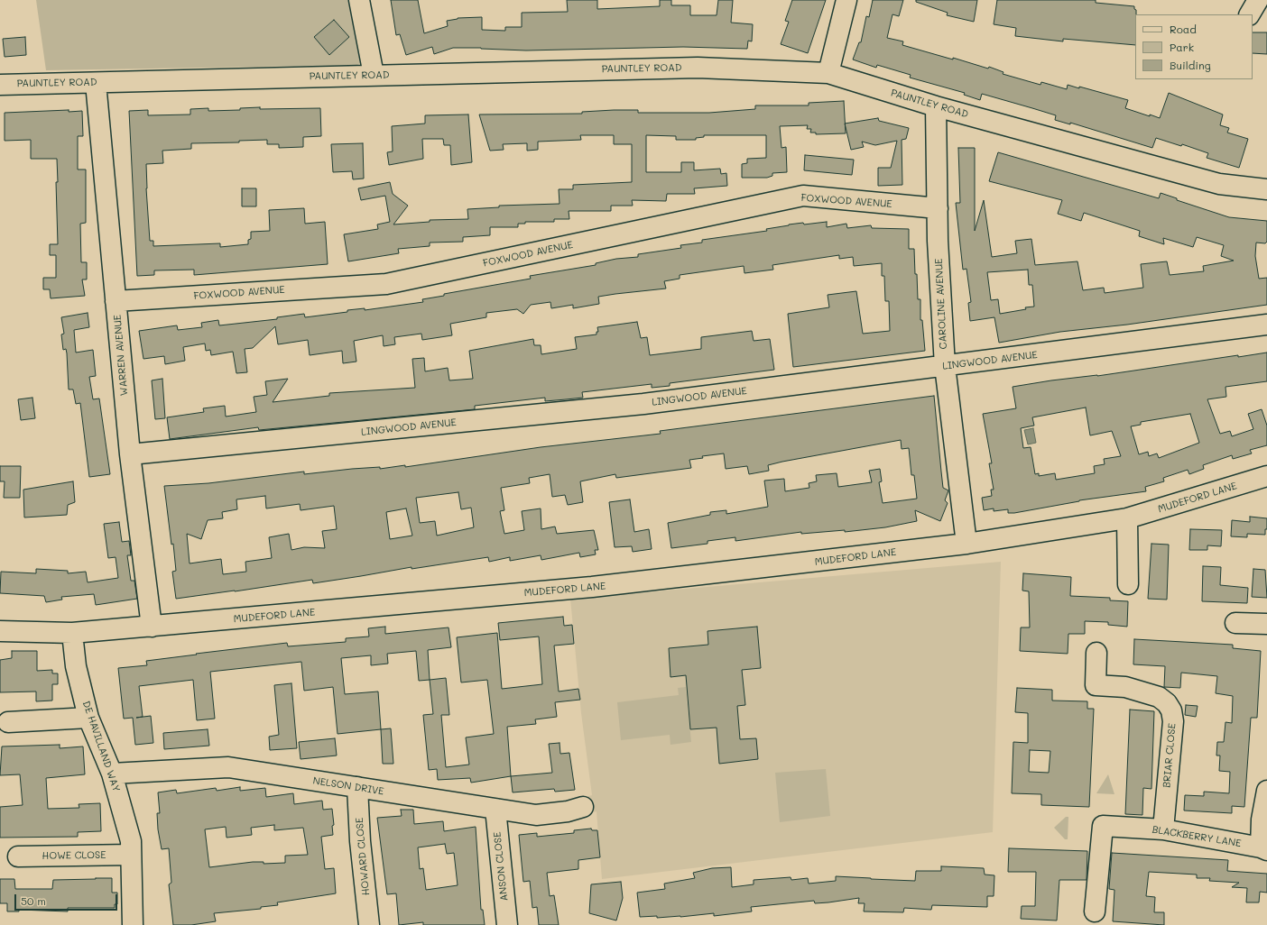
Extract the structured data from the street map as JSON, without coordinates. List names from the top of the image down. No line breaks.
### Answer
{"streets":{"street":["PAUNTLEY ROAD","FOXWOOD AVENUE","CAROLINE AVENUE","WARREN AVENUE","LINGWOOD AVENUE","MUDEFORD LANE","DE HAVILLAND WAY","BRIAR CLOSE","NELSON DRIVE","BLACKBERRY LANE","HOWE CLOSE","HOWARD CLOSE","ANSON CLOSE"]},"crossings":[["PAUNTLEY ROAD","CAROLINE AVENUE"],["PAUNTLEY ROAD","WARREN AVENUE"],["FOXWOOD AVENUE","CAROLINE AVENUE"],["FOXWOOD AVENUE","WARREN AVENUE"],["CAROLINE AVENUE","LINGWOOD AVENUE"],["CAROLINE AVENUE","MUDEFORD LANE"],["WARREN AVENUE","LINGWOOD AVENUE"],["WARREN AVENUE","MUDEFORD LANE"],["MUDEFORD LANE","DE HAVILLAND WAY"],["DE HAVILLAND WAY","NELSON DRIVE"],["DE HAVILLAND WAY","HOWE CLOSE"],["BRIAR CLOSE","BLACKBERRY LANE"],["NELSON DRIVE","HOWARD CLOSE"],["NELSON DRIVE","ANSON CLOSE"]],"legend":["Road","Park","Building"],"scale_bar":"50 m"}
